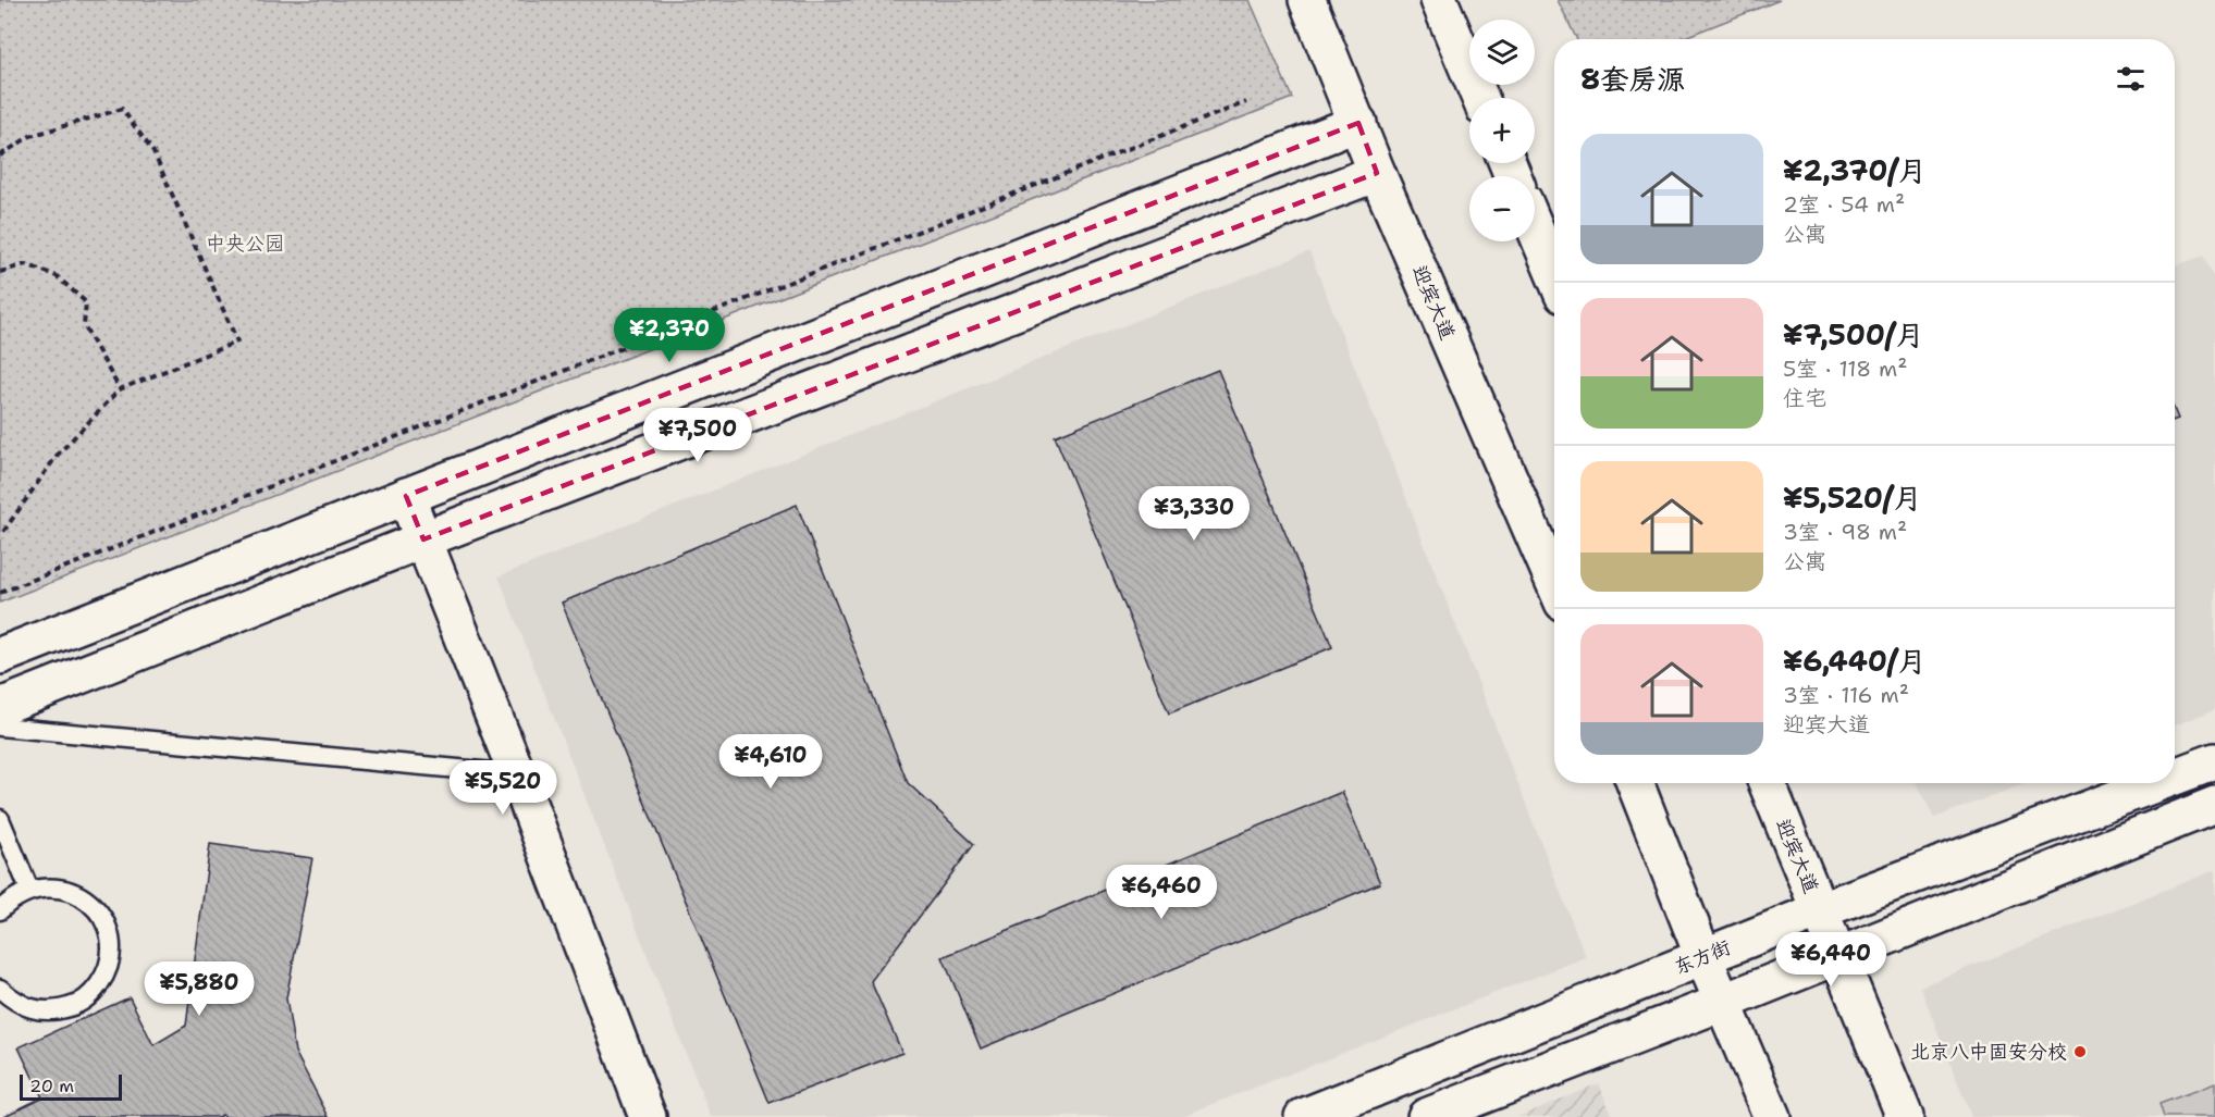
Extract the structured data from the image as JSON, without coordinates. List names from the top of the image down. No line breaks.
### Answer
{"streets":{"main road":["迎宾大道","东方街"]},"crossings":[["迎宾大道","东方街"]],"parks":["中央公园"],"places":["北京八中固安分校"],"scale_bar":"20 m","page":{"map_buttons":["+","−"],"heading":"8套房源","list":[{"name":"¥2,370/月","note":"2室 · 54 m² · 公寓"},{"name":"¥7,500/月","note":"5室 · 118 m² · 住宅"},{"name":"¥5,520/月","note":"3室 · 98 m² · 公寓"},{"name":"¥6,440/月","note":"3室 · 116 m² · 迎宾大道"}],"price":["¥2,370","¥7,500","¥3,330","¥4,610","¥5,520","¥6,460","¥6,440","¥5,880"],"scale":"20 m"}}
